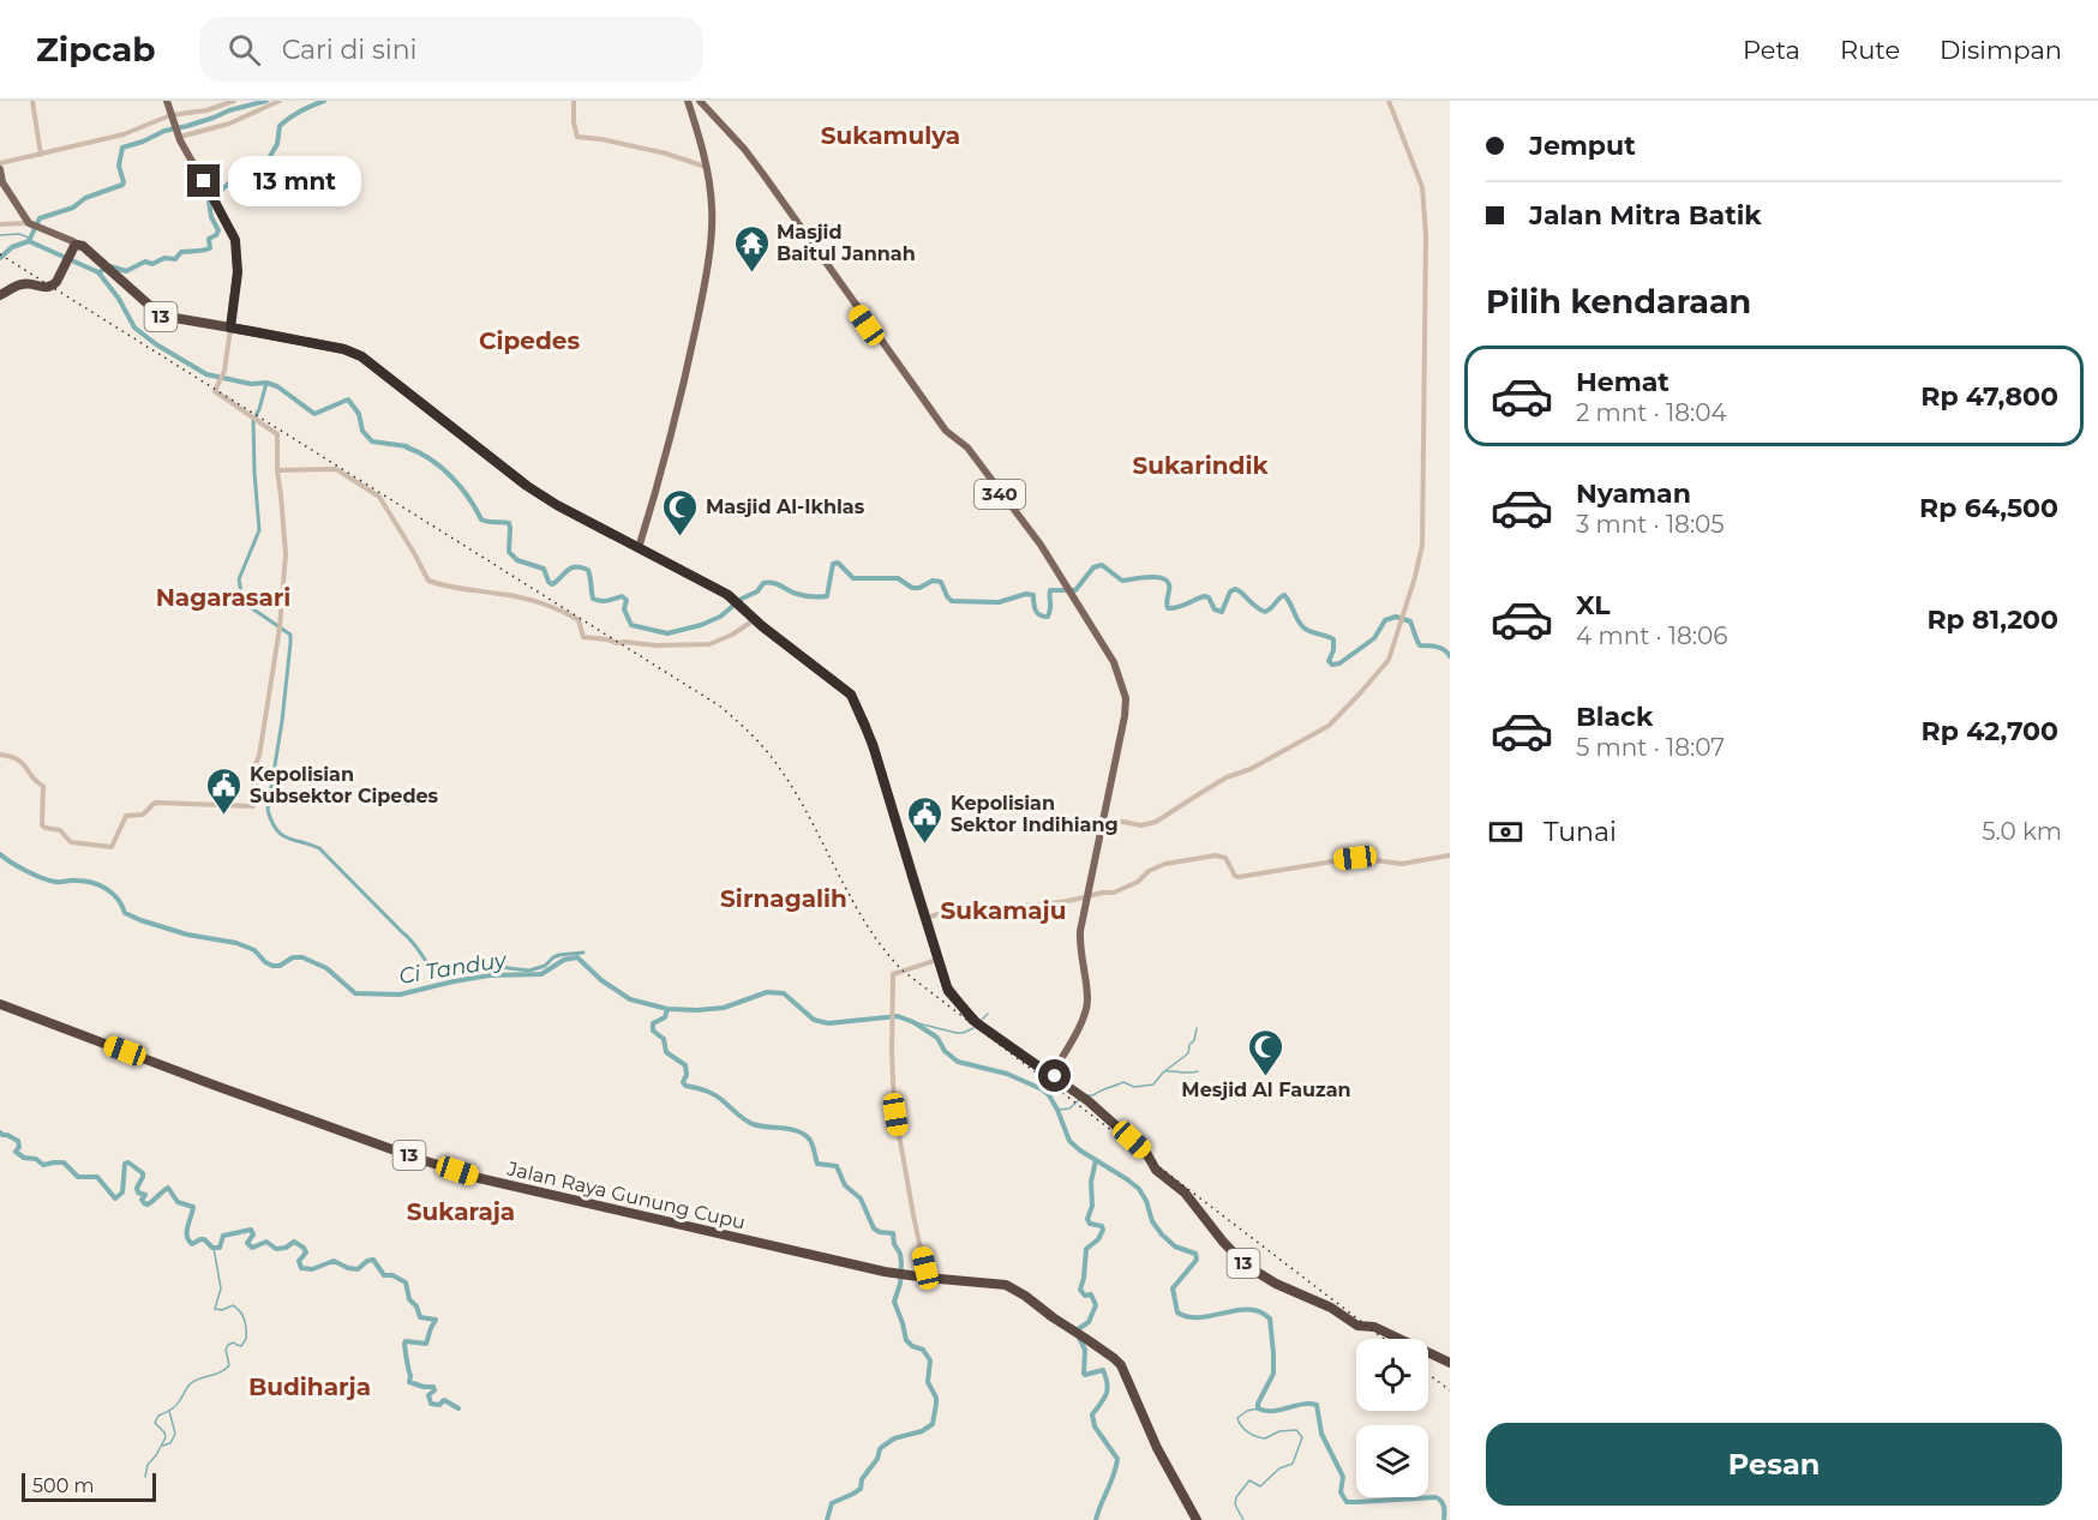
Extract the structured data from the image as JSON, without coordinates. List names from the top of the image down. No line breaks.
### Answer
{"streets":{"highway":["13","Jalan Raya Gunung Cupu"],"main road":["340"]},"crossings":[["13","340"],["13","Jalan Raya Gunung Cupu"]],"districts":["Sukamulya","Cipedes","Sukarindik","Nagarasari","Sirnagalih","Sukamaju","Sukaraja","Budiharja"],"water":["Ci Tanduy"],"places":{"temple":["Masjid Baitul Jannah"],"mosque":["Masjid Al-Ikhlas","Mesjid Al Fauzan"],"public building":["Kepolisian Subsektor Cipedes","Kepolisian Sektor Indihiang"]},"scale_bar":"500 m","page":{"header":"Zipcab","search":"Cari di sini","nav":["Peta","Rute","Disimpan"],"banner":["Jemput","Jalan Mitra Batik"],"bubble":"13 mnt","heading":"Pilih kendaraan","list":[{"name":"Hemat","note":"2 mnt · 18:04","value":"Rp 47,800"},{"name":"Nyaman","note":"3 mnt · 18:05","value":"Rp 64,500"},{"name":"XL","note":"4 mnt · 18:06","value":"Rp 81,200"},{"name":"Black","note":"5 mnt · 18:07","value":"Rp 42,700"}],"pay":["Tunai","5.0 km"],"buttons":"Pesan","scale":"500 m"}}
